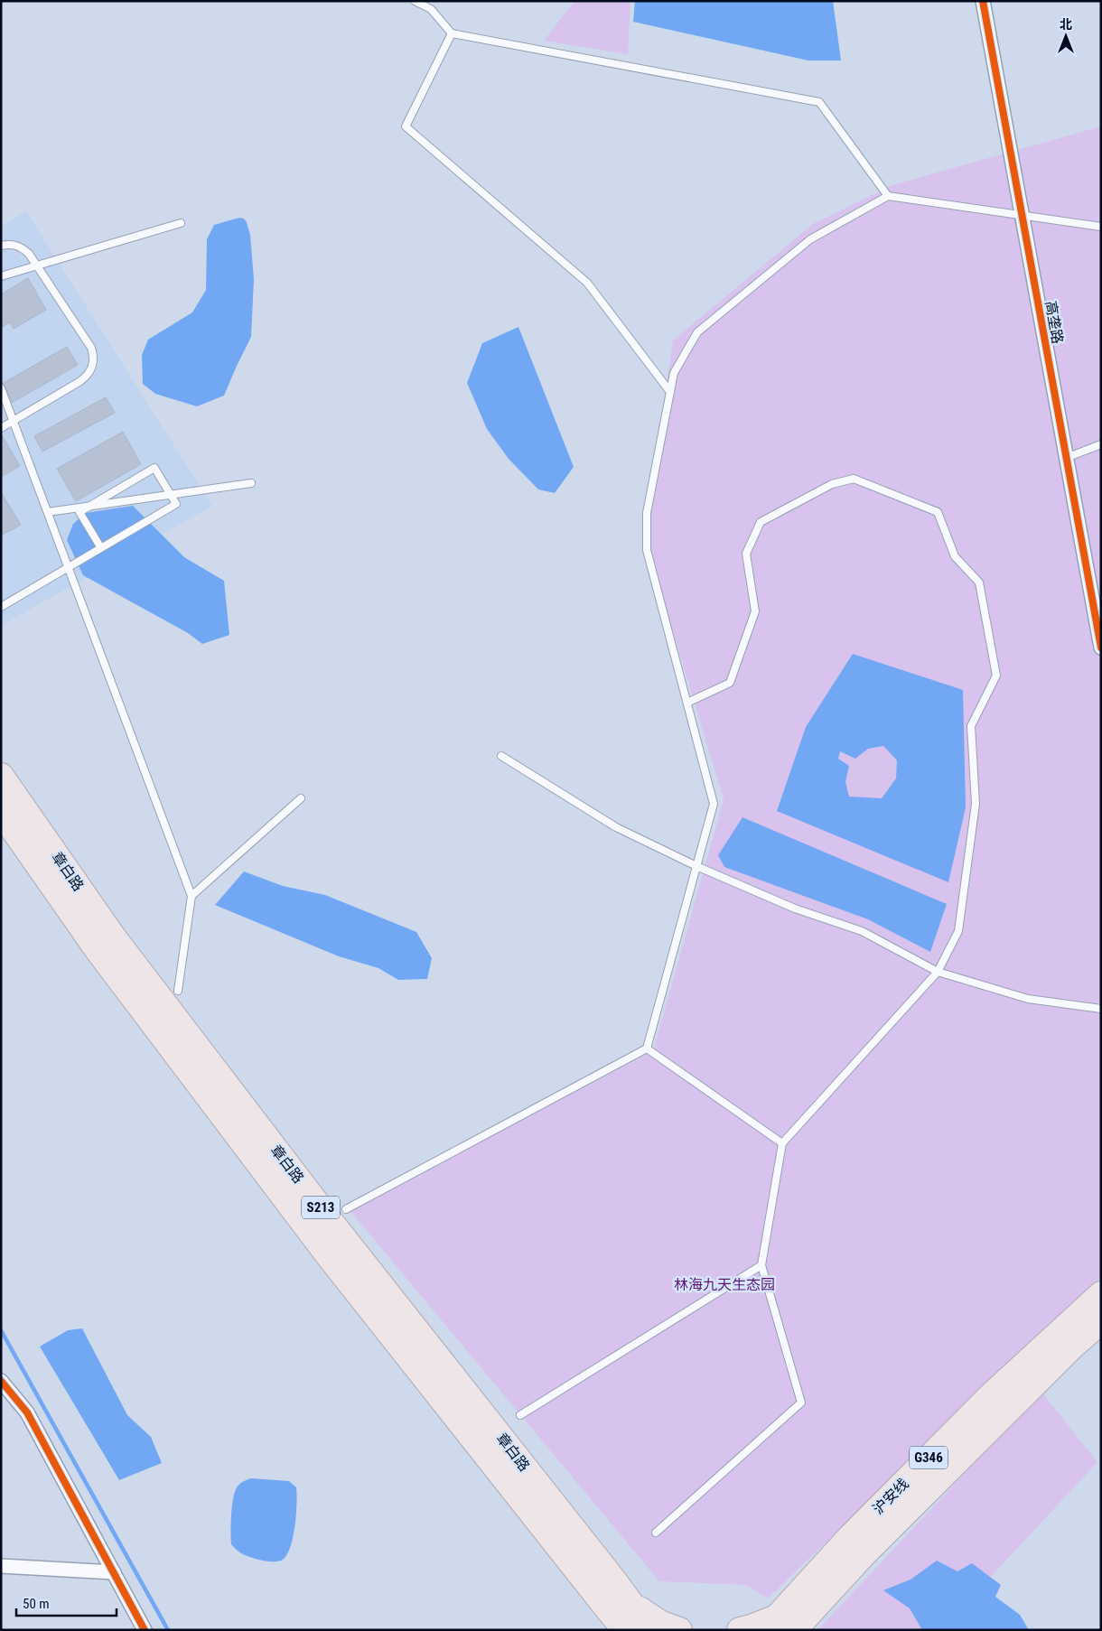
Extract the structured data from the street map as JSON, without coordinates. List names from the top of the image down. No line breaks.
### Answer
{"streets":{"highway":["章白路","S213","G346","沪安线"],"street":["高垄路"]},"parks":["林海九天生态园"],"scale_bar":"50 m","north":"top"}
